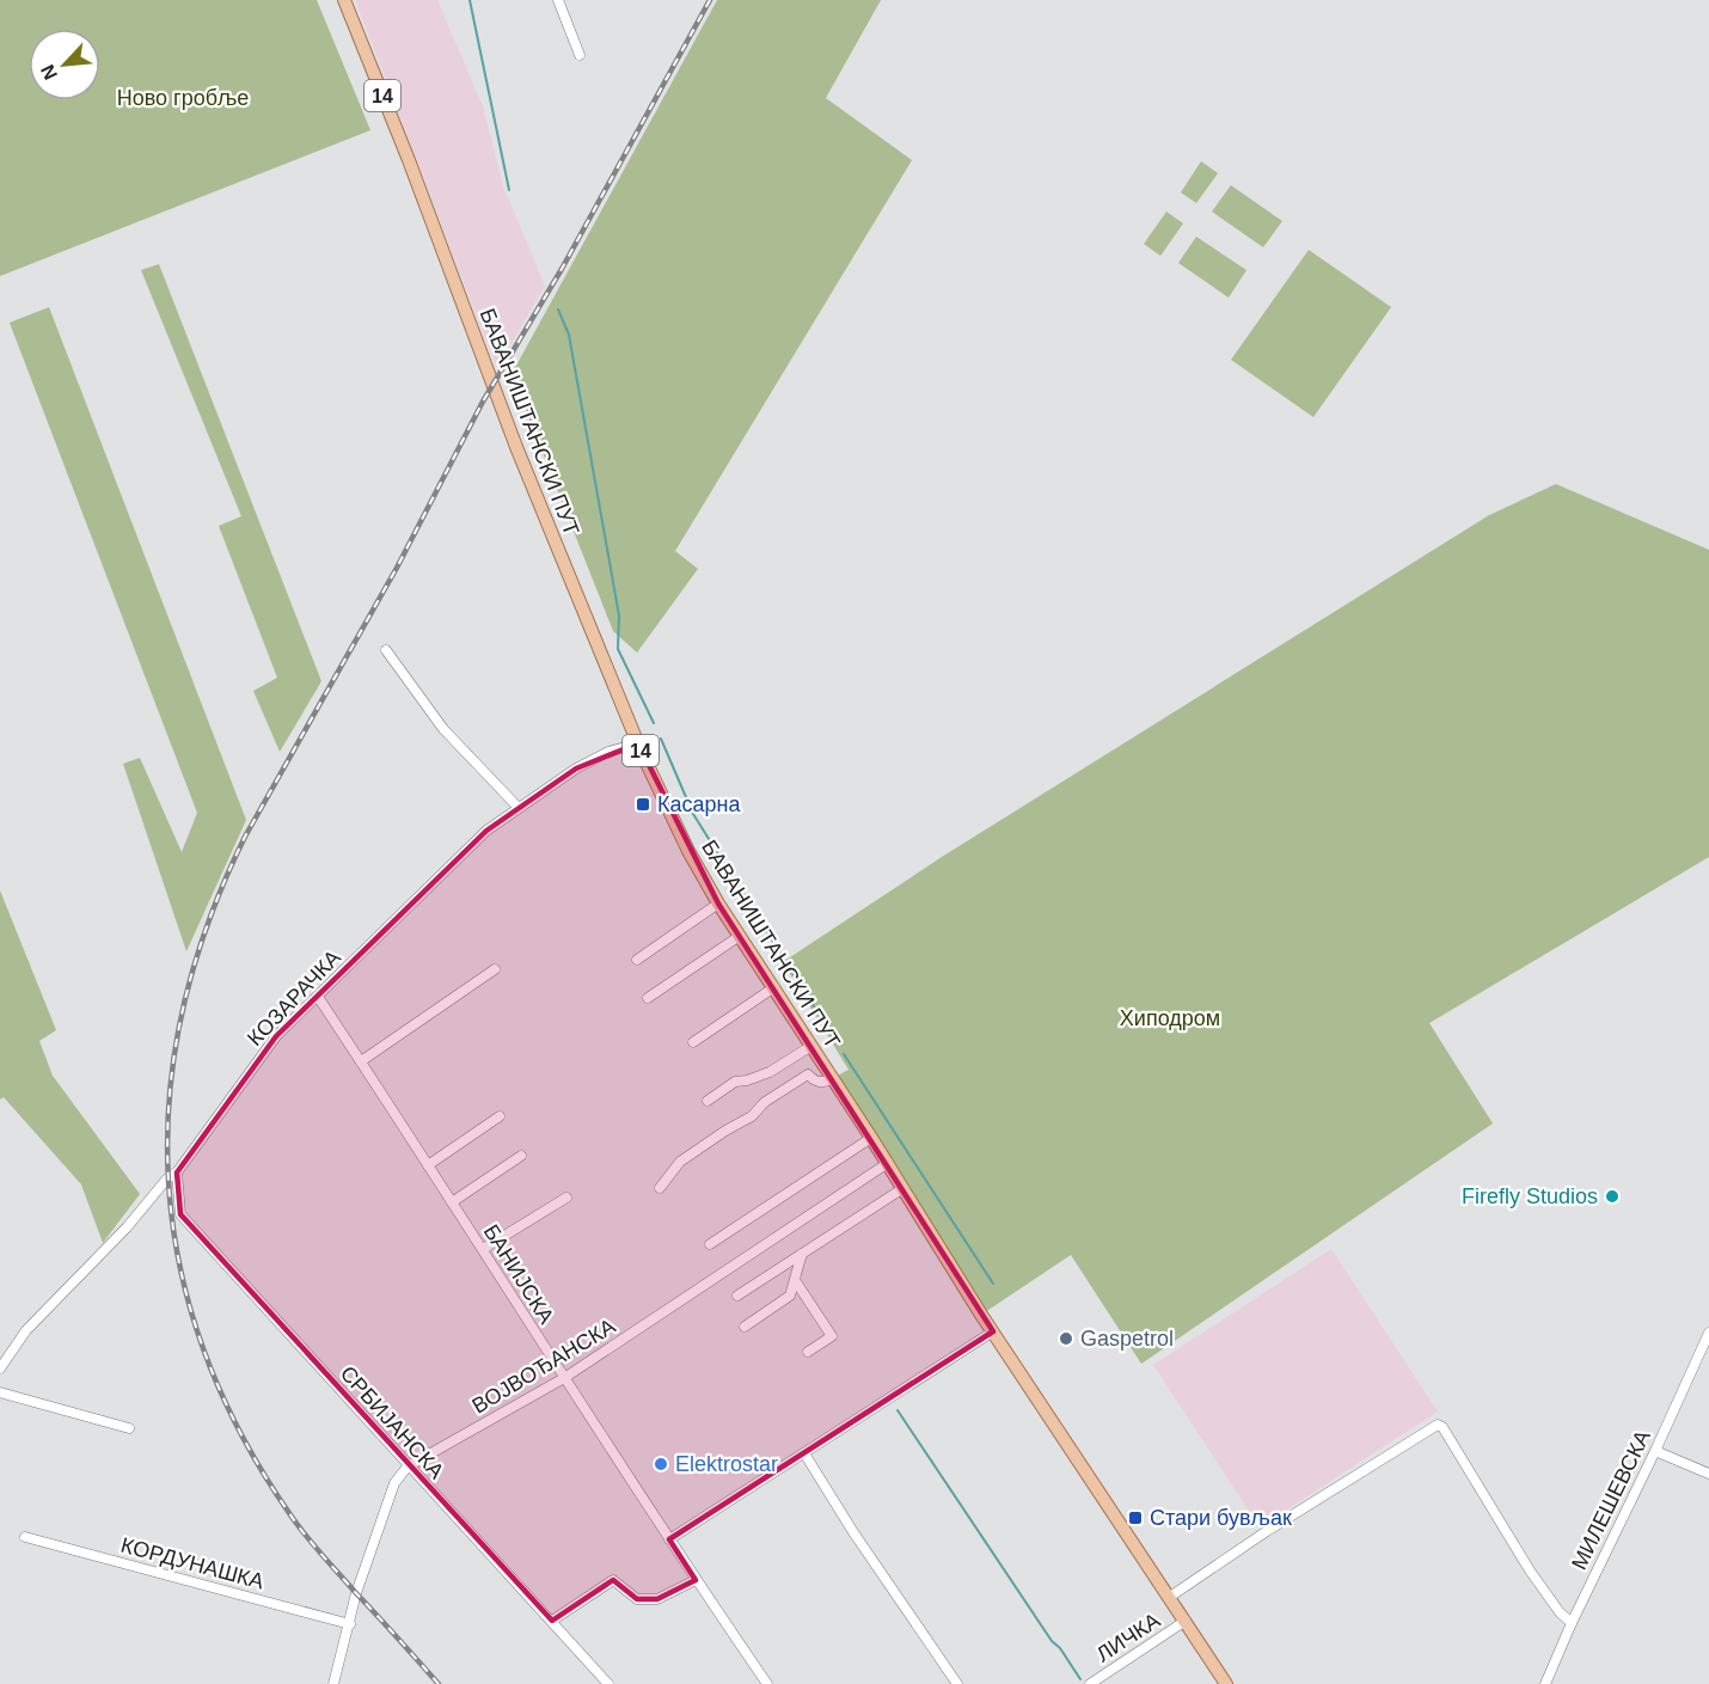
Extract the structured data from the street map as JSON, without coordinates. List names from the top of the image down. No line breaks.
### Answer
{"streets":{"main road":["14","БАВАНИШТАНСКИ ПУТ"],"street":["КОЗАРАЧКА","БАНИЈСКА","ВОЈВОЂАНСКА","СРБИЈАНСКА","МИЛЕШЕВСКА","КОРДУНАШКА","ЛИЧКА"]},"crossings":[["БАВАНИШТАНСКИ ПУТ","КОЗАРАЧКА"],["БАВАНИШТАНСКИ ПУТ","ВОЈВОЂАНСКА"],["БАВАНИШТАНСКИ ПУТ","ЛИЧКА"],["КОЗАРАЧКА","БАНИЈСКА"],["КОЗАРАЧКА","СРБИЈАНСКА"],["БАНИЈСКА","ВОЈВОЂАНСКА"],["ВОЈВОЂАНСКА","СРБИЈАНСКА"]],"parks":["Ново гробље","Хиподром"],"places":{"transit":["Касарна","Стари бувљак"],"other":["Firefly Studios","Gaspetrol","Elektrostar"]},"north":"bottom left"}
